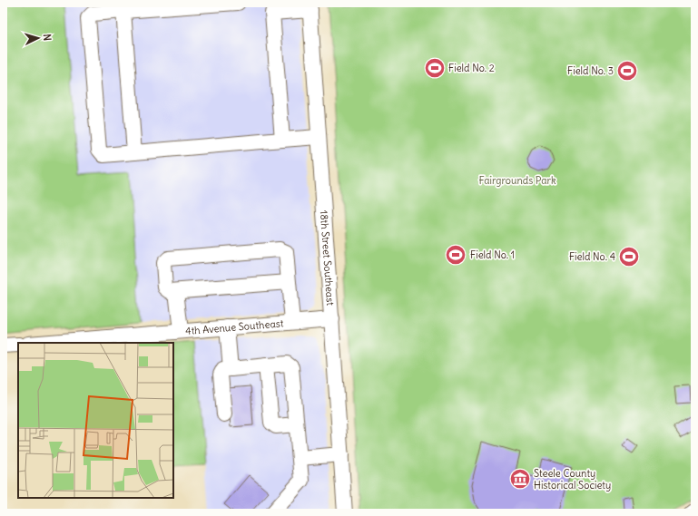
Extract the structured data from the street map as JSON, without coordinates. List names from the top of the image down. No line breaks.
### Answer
{"streets":{"street":["18th Street Southeast","4th Avenue Southeast"]},"crossings":[["18th Street Southeast","4th Avenue Southeast"]],"parks":["Fairgrounds Park"],"places":{"sports":["Field No. 2","Field No. 3","Field No. 1","Field No. 4"],"museum":["Steele County Historical Society"]},"north":"right"}
